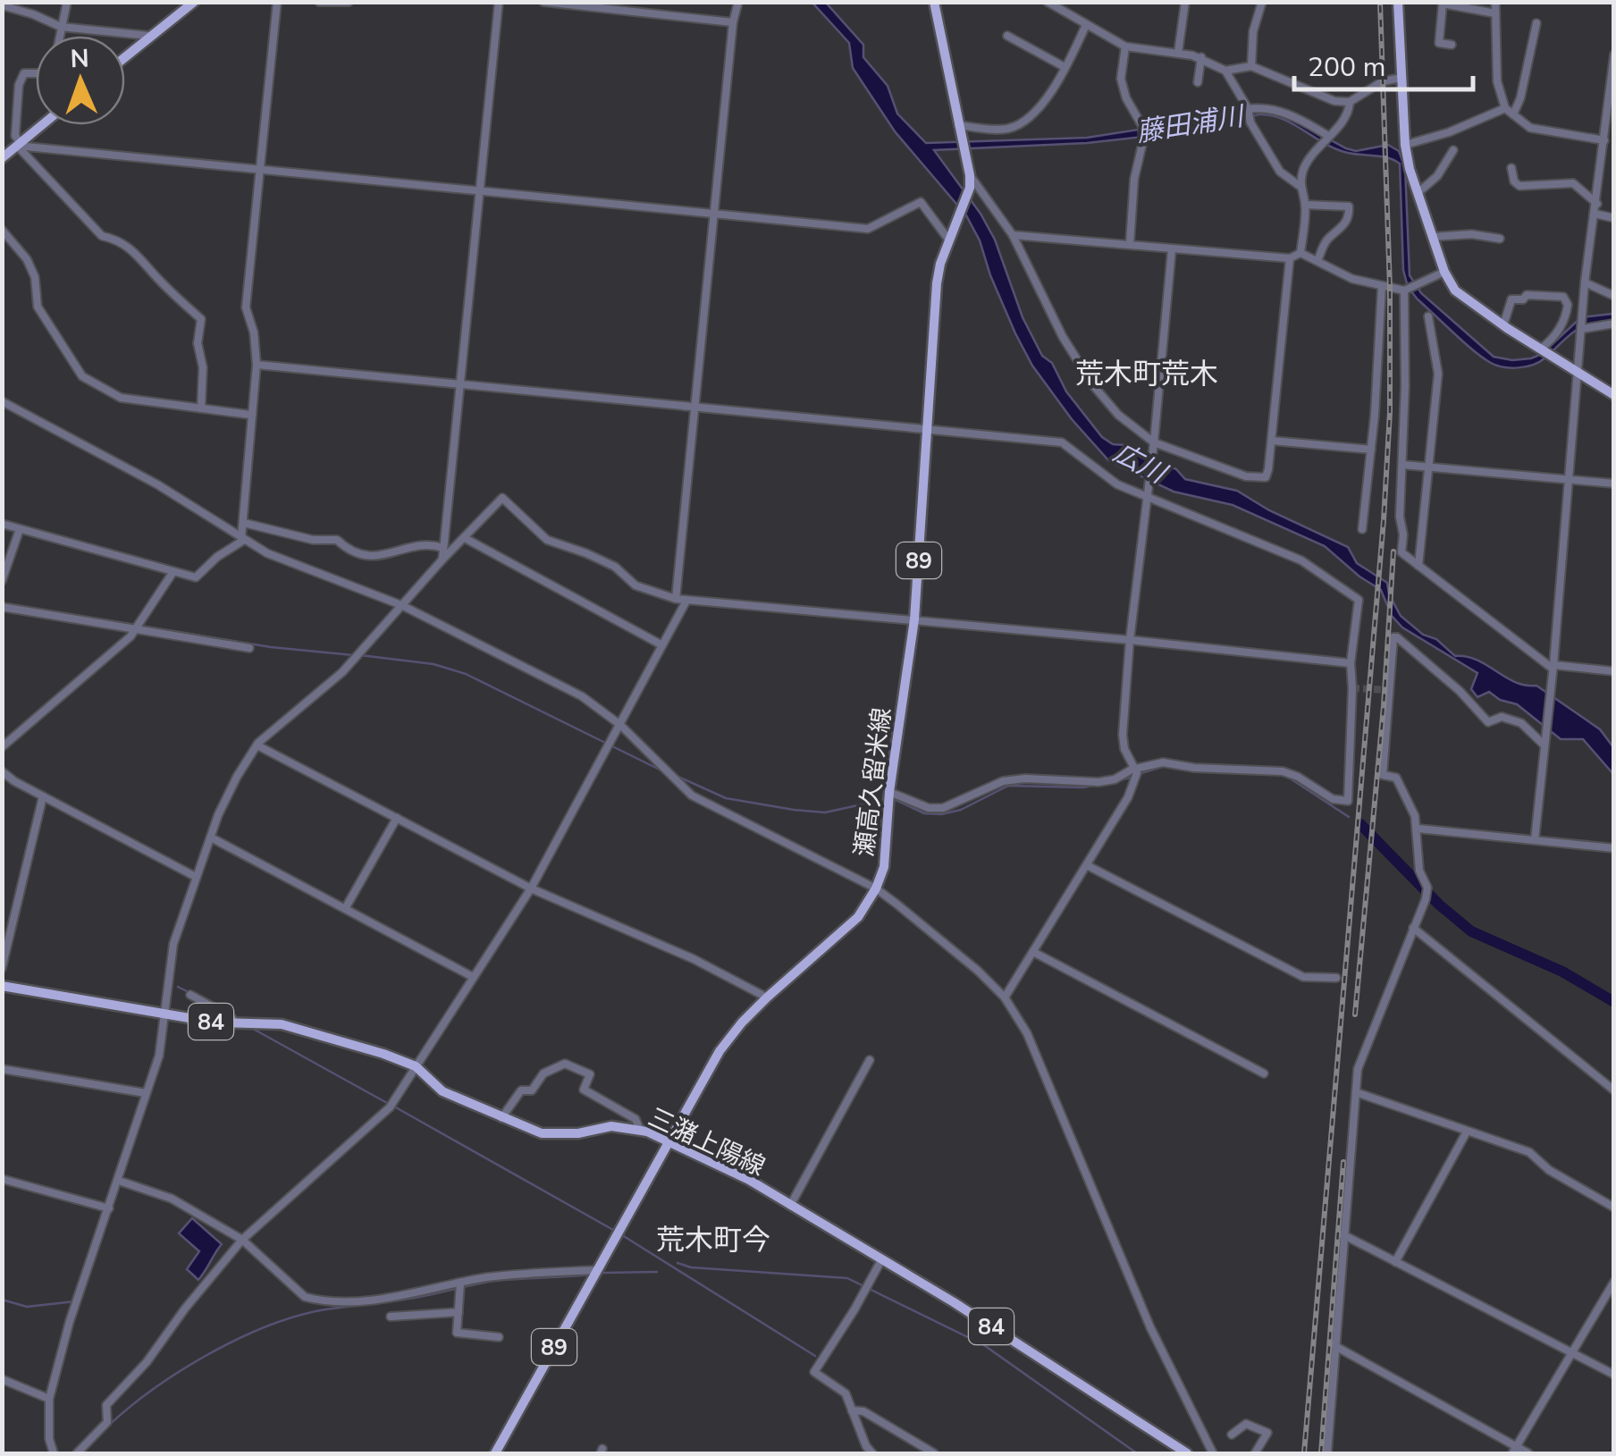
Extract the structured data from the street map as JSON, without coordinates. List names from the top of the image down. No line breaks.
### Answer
{"streets":{"main road":["89","瀬高久留米線","84","三潴上陽線"]},"crossings":[["瀬高久留米線","三潴上陽線"]],"districts":["荒木町荒木","荒木町今"],"water":["藤田浦川","広川"],"scale_bar":"200 m","north":"top"}
